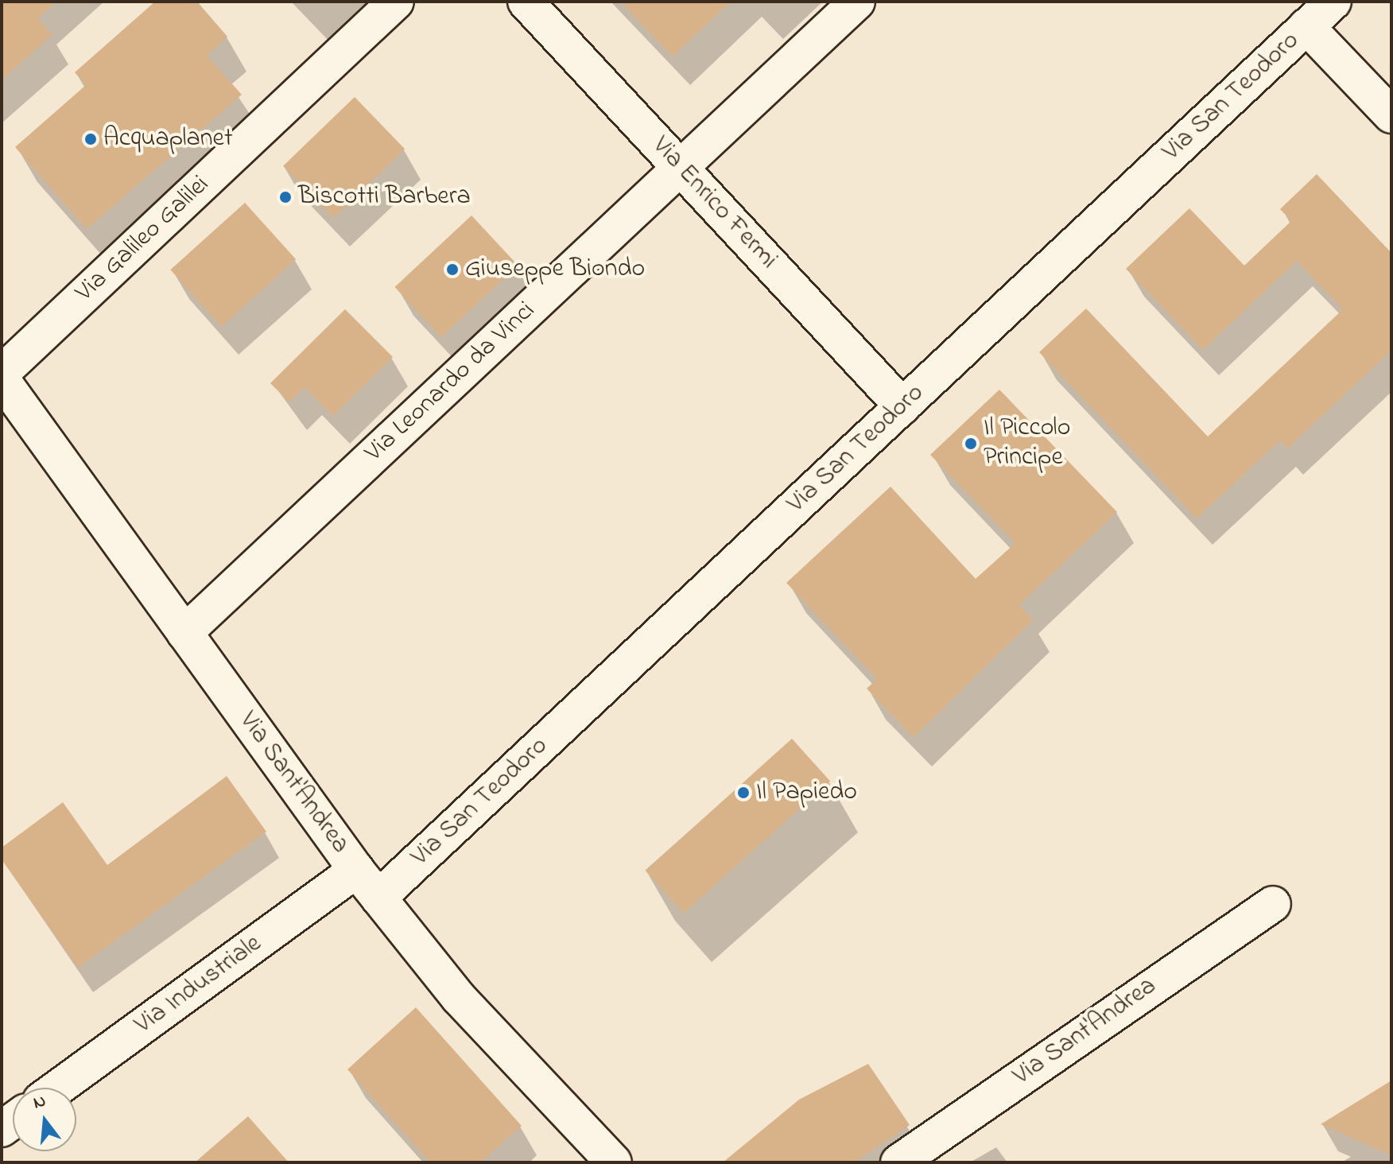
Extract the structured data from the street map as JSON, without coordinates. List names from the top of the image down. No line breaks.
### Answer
{"streets":{"street":["Via San Teodoro","Via Enrico Fermi","Via Galileo Galilei","Via Leonardo da Vinci","Via Sant'Andrea","Via Industriale"]},"crossings":[["Via San Teodoro","Via Enrico Fermi"],["Via San Teodoro","Via Sant'Andrea"],["Via Enrico Fermi","Via Leonardo da Vinci"],["Via Leonardo da Vinci","Via Sant'Andrea"],["Via Sant'Andrea","Via Industriale"]],"places":["Acquaplanet","Biscotti Barbera","Giuseppe Biondo","Il Piccolo Principe","Il Papiedo"],"north":"top"}
